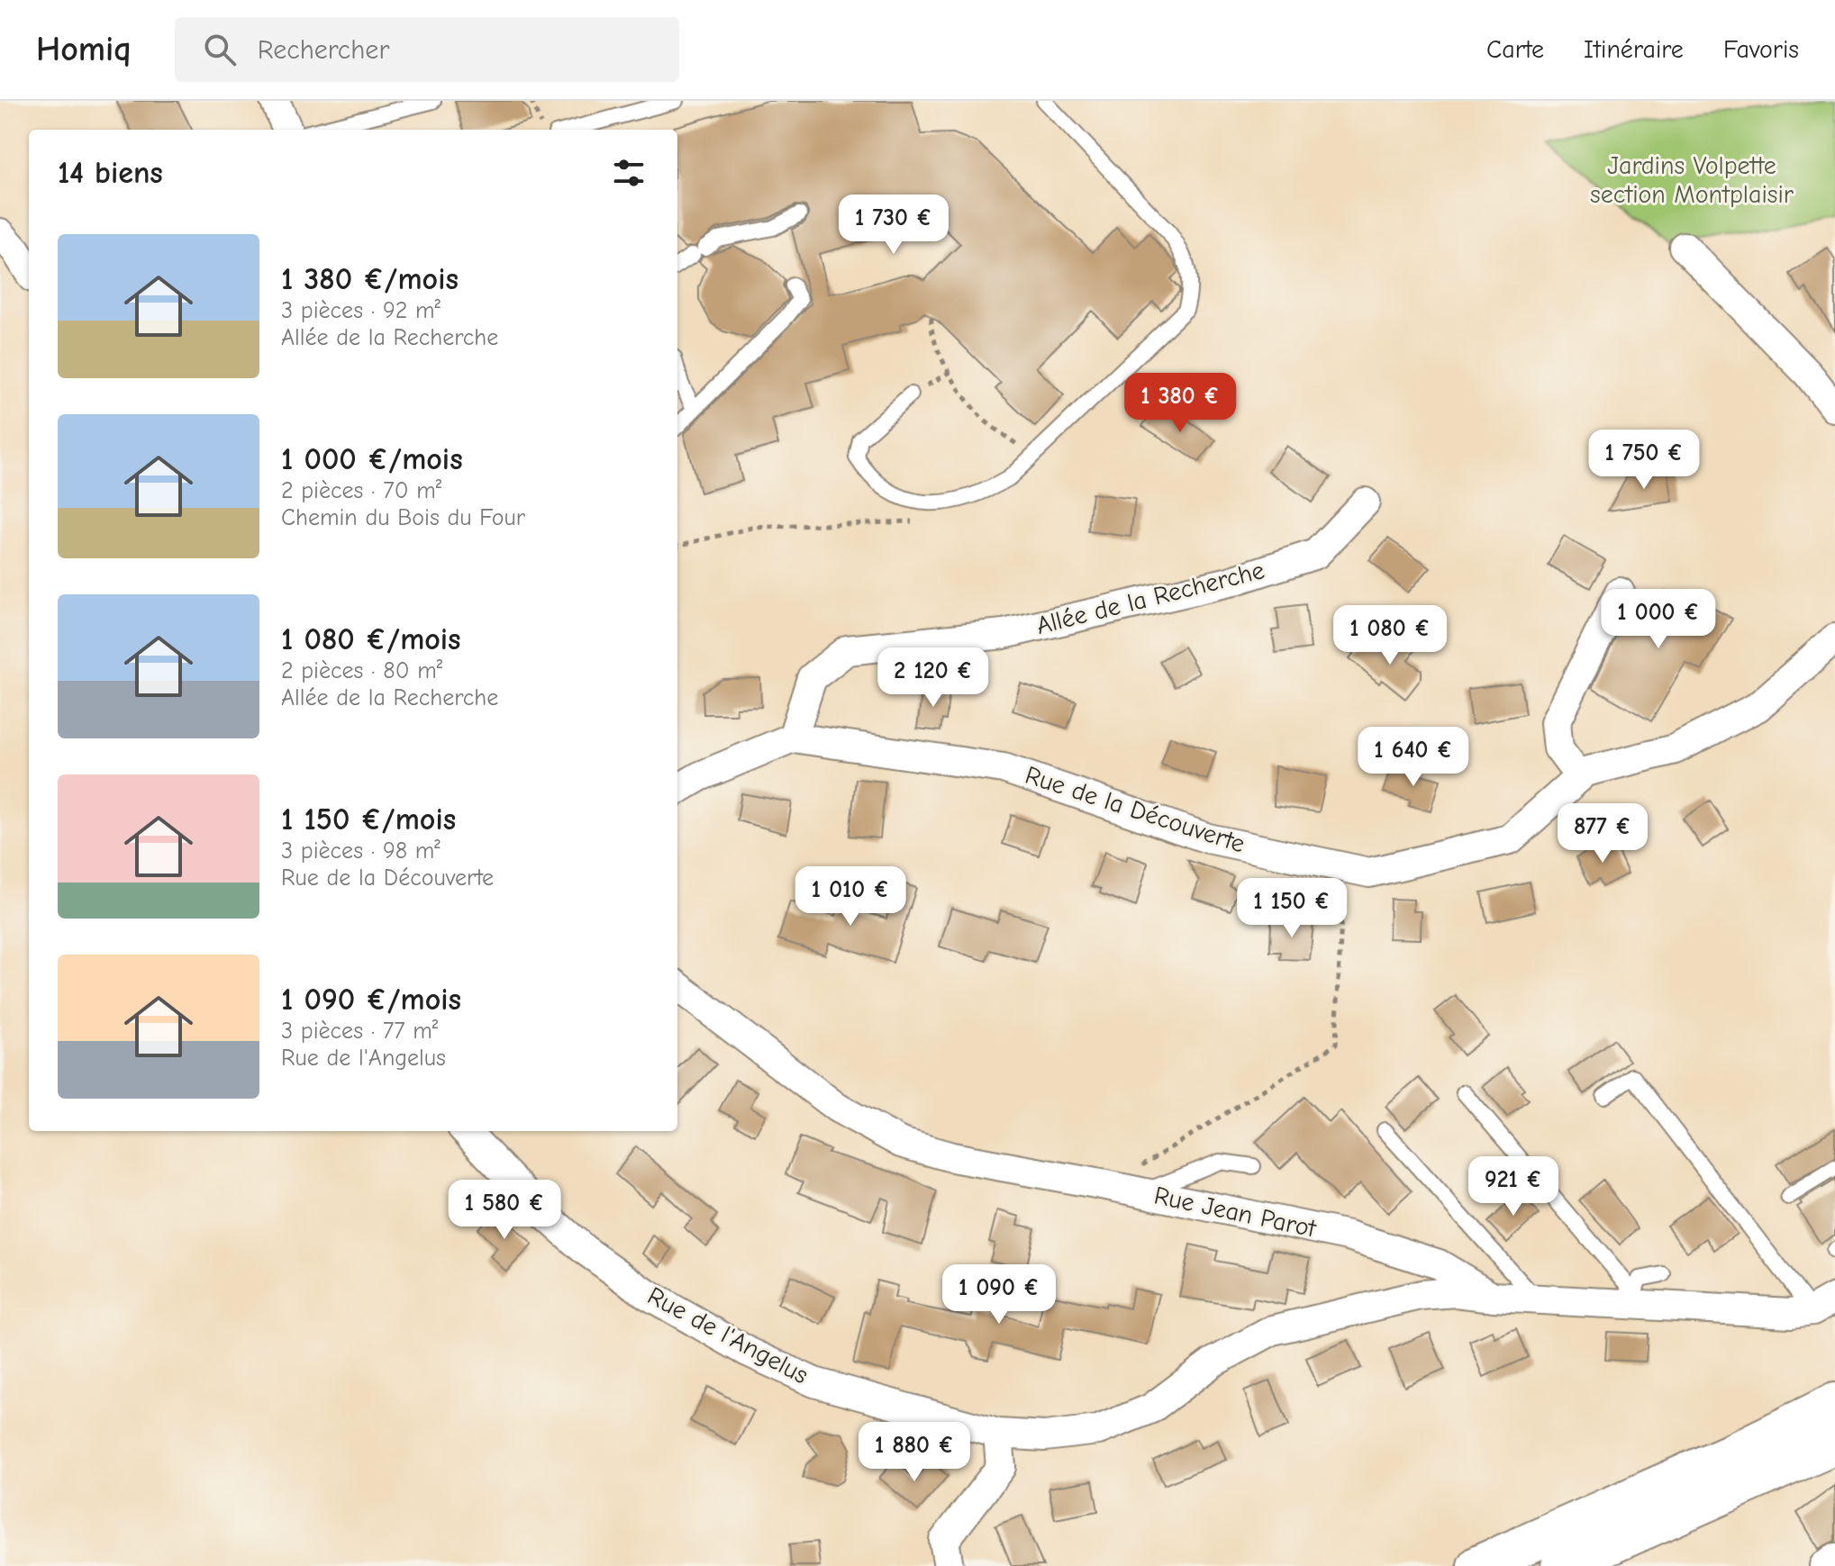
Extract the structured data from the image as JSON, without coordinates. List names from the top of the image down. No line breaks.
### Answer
{"streets":{"street":["Allée de la Recherche","Rue de la Découverte","Rue Jean Parot","Rue de l'Angelus"]},"crossings":[["Allée de la Recherche","Rue de la Découverte"],["Rue Jean Parot","Rue de l'Angelus"]],"parks":["Jardins Volpette section Montplaisir"],"page":{"header":"Homiq","search":"Rechercher","nav":["Carte","Itinéraire","Favoris"],"heading":"14 biens","price":["1 730 €","1 380 €","1 750 €","1 000 €","1 080 €","2 120 €","1 640 €","877 €","1 010 €","1 150 €","921 €","1 580 €","1 090 €","1 880 €"],"list":[{"name":"1 380 €/mois","note":"3 pièces · 92 m² · Allée de la Recherche"},{"name":"1 000 €/mois","note":"2 pièces · 70 m² · Chemin du Bois du Four"},{"name":"1 080 €/mois","note":"2 pièces · 80 m² · Allée de la Recherche"},{"name":"1 150 €/mois","note":"3 pièces · 98 m² · Rue de la Découverte"},{"name":"1 090 €/mois","note":"3 pièces · 77 m² · Rue de l'Angelus"}]}}
